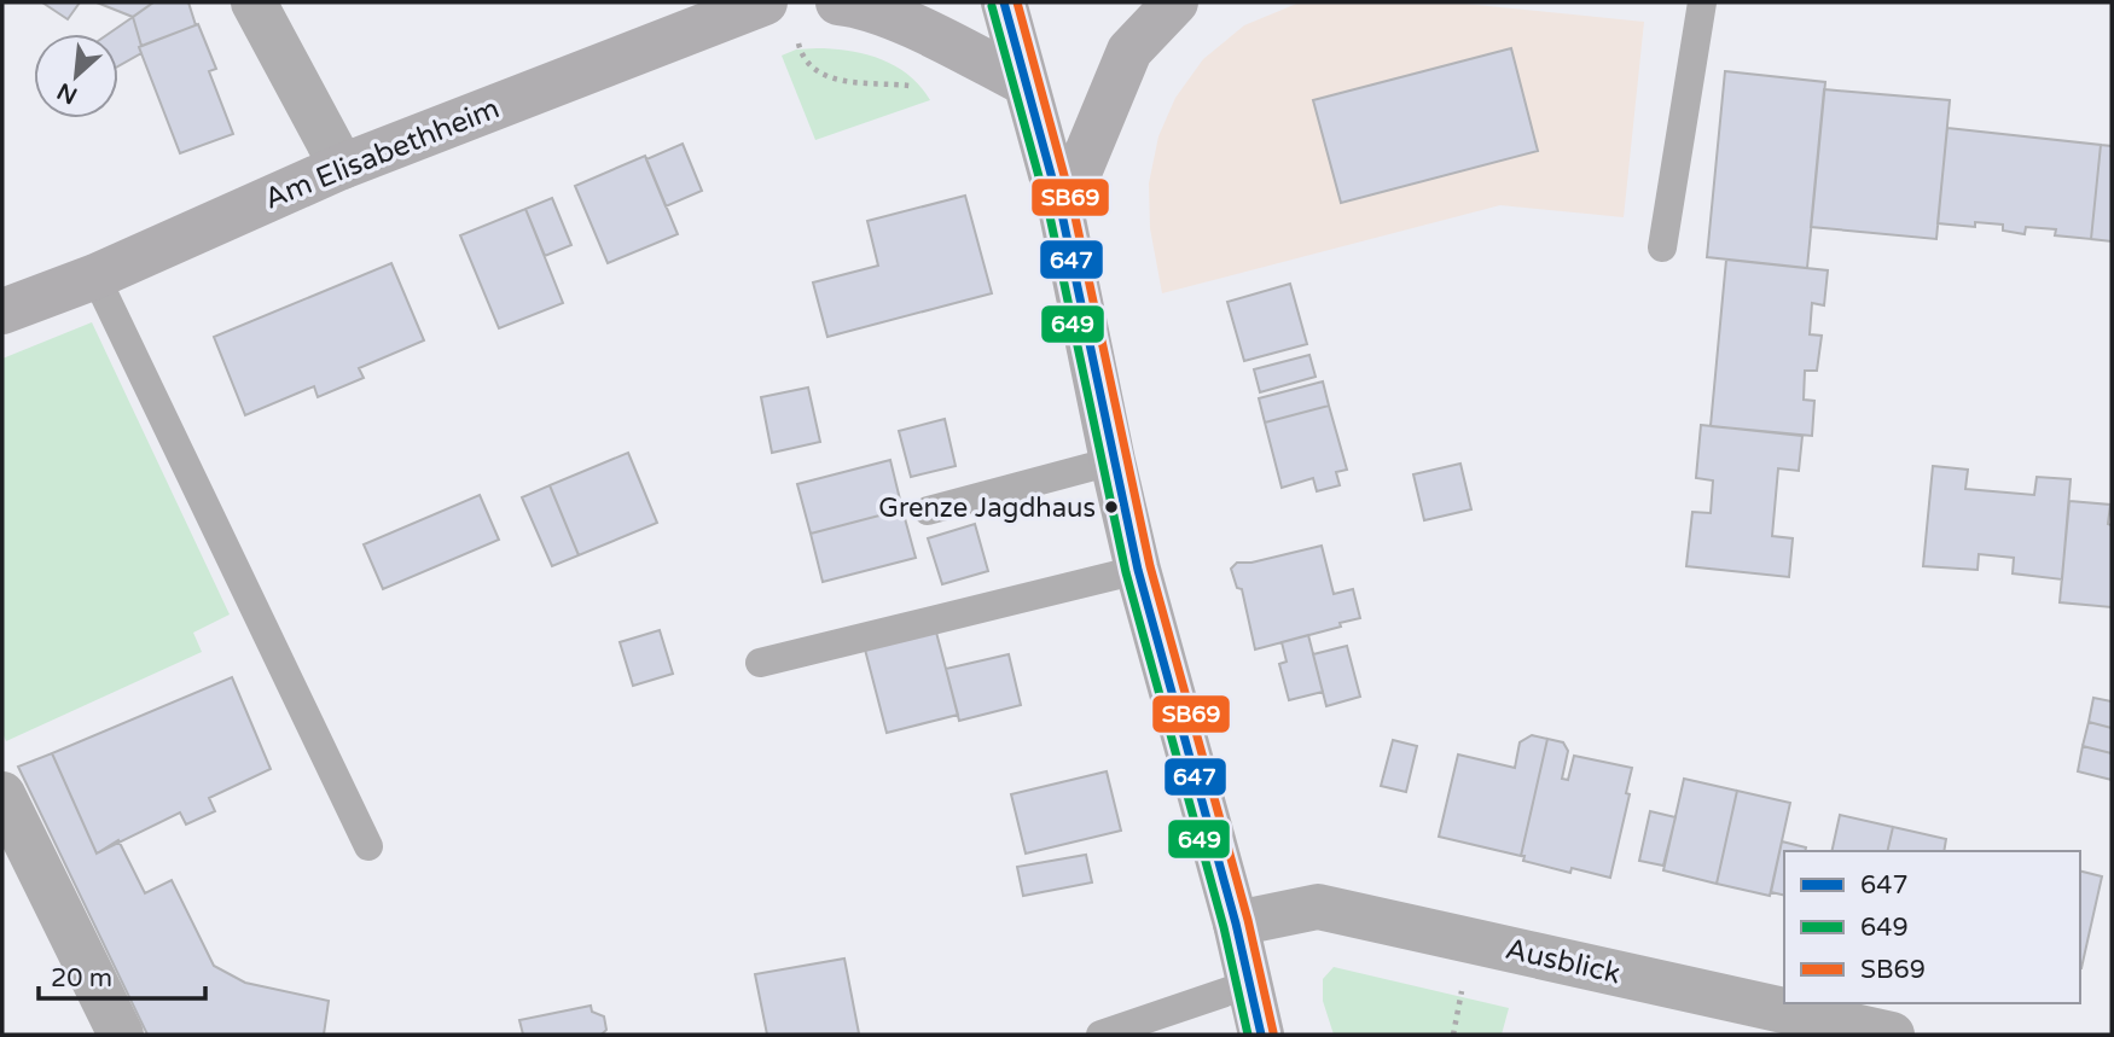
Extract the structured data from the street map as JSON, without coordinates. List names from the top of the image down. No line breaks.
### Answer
{"streets":{"main road":["Am Elisabethheim"],"street":["Ausblick"]},"places":["Grenze Jagdhaus"],"lines":["transit line 647","transit line SB69","transit line 649"],"legend":["647","649","SB69"],"scale_bar":"20 m","north":"bottom left"}
